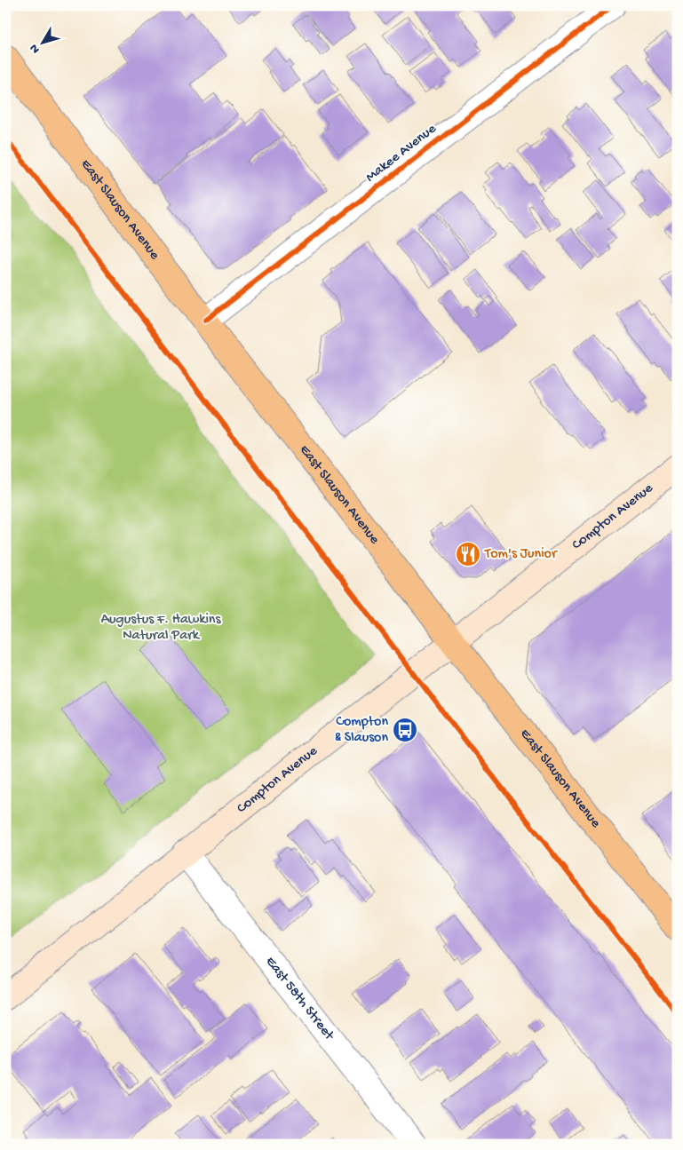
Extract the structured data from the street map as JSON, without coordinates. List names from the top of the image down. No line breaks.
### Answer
{"streets":{"main road":["East Slauson Avenue","Compton Avenue"],"street":["Makee Avenue","East 58th Street"]},"crossings":[["Makee Avenue","East Slauson Avenue"],["East Slauson Avenue","Compton Avenue"],["Compton Avenue","East 58th Street"]],"parks":["Augustus F. Hawkins Natural Park"],"places":{"restaurant":["Tom's Junior"],"bus stop":["Compton & Slauson"]},"north":"bottom left"}
